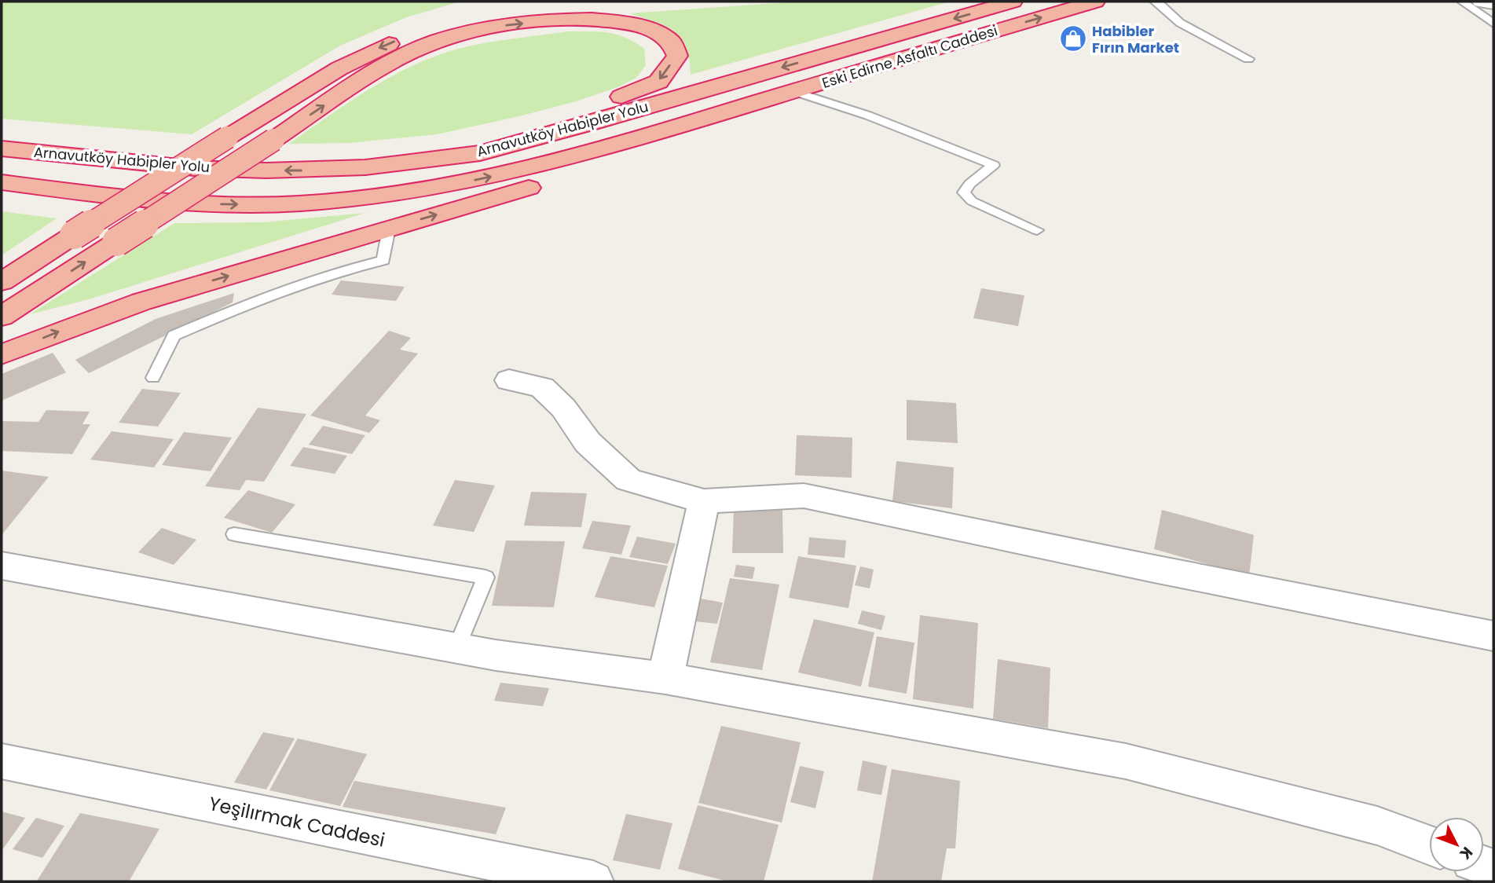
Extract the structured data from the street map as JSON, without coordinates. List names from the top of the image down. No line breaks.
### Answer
{"streets":{"highway":["Eski Edirne Asfaltı Caddesi","Arnavutköy Habipler Yolu"],"street":["Yeşilırmak Caddesi"]},"crossings":[["Eski Edirne Asfaltı Caddesi","Arnavutköy Habipler Yolu"]],"one_way":["Eski Edirne Asfaltı Caddesi"],"places":{"shop":["Habibler Fırın Market"]},"north":"bottom right"}
